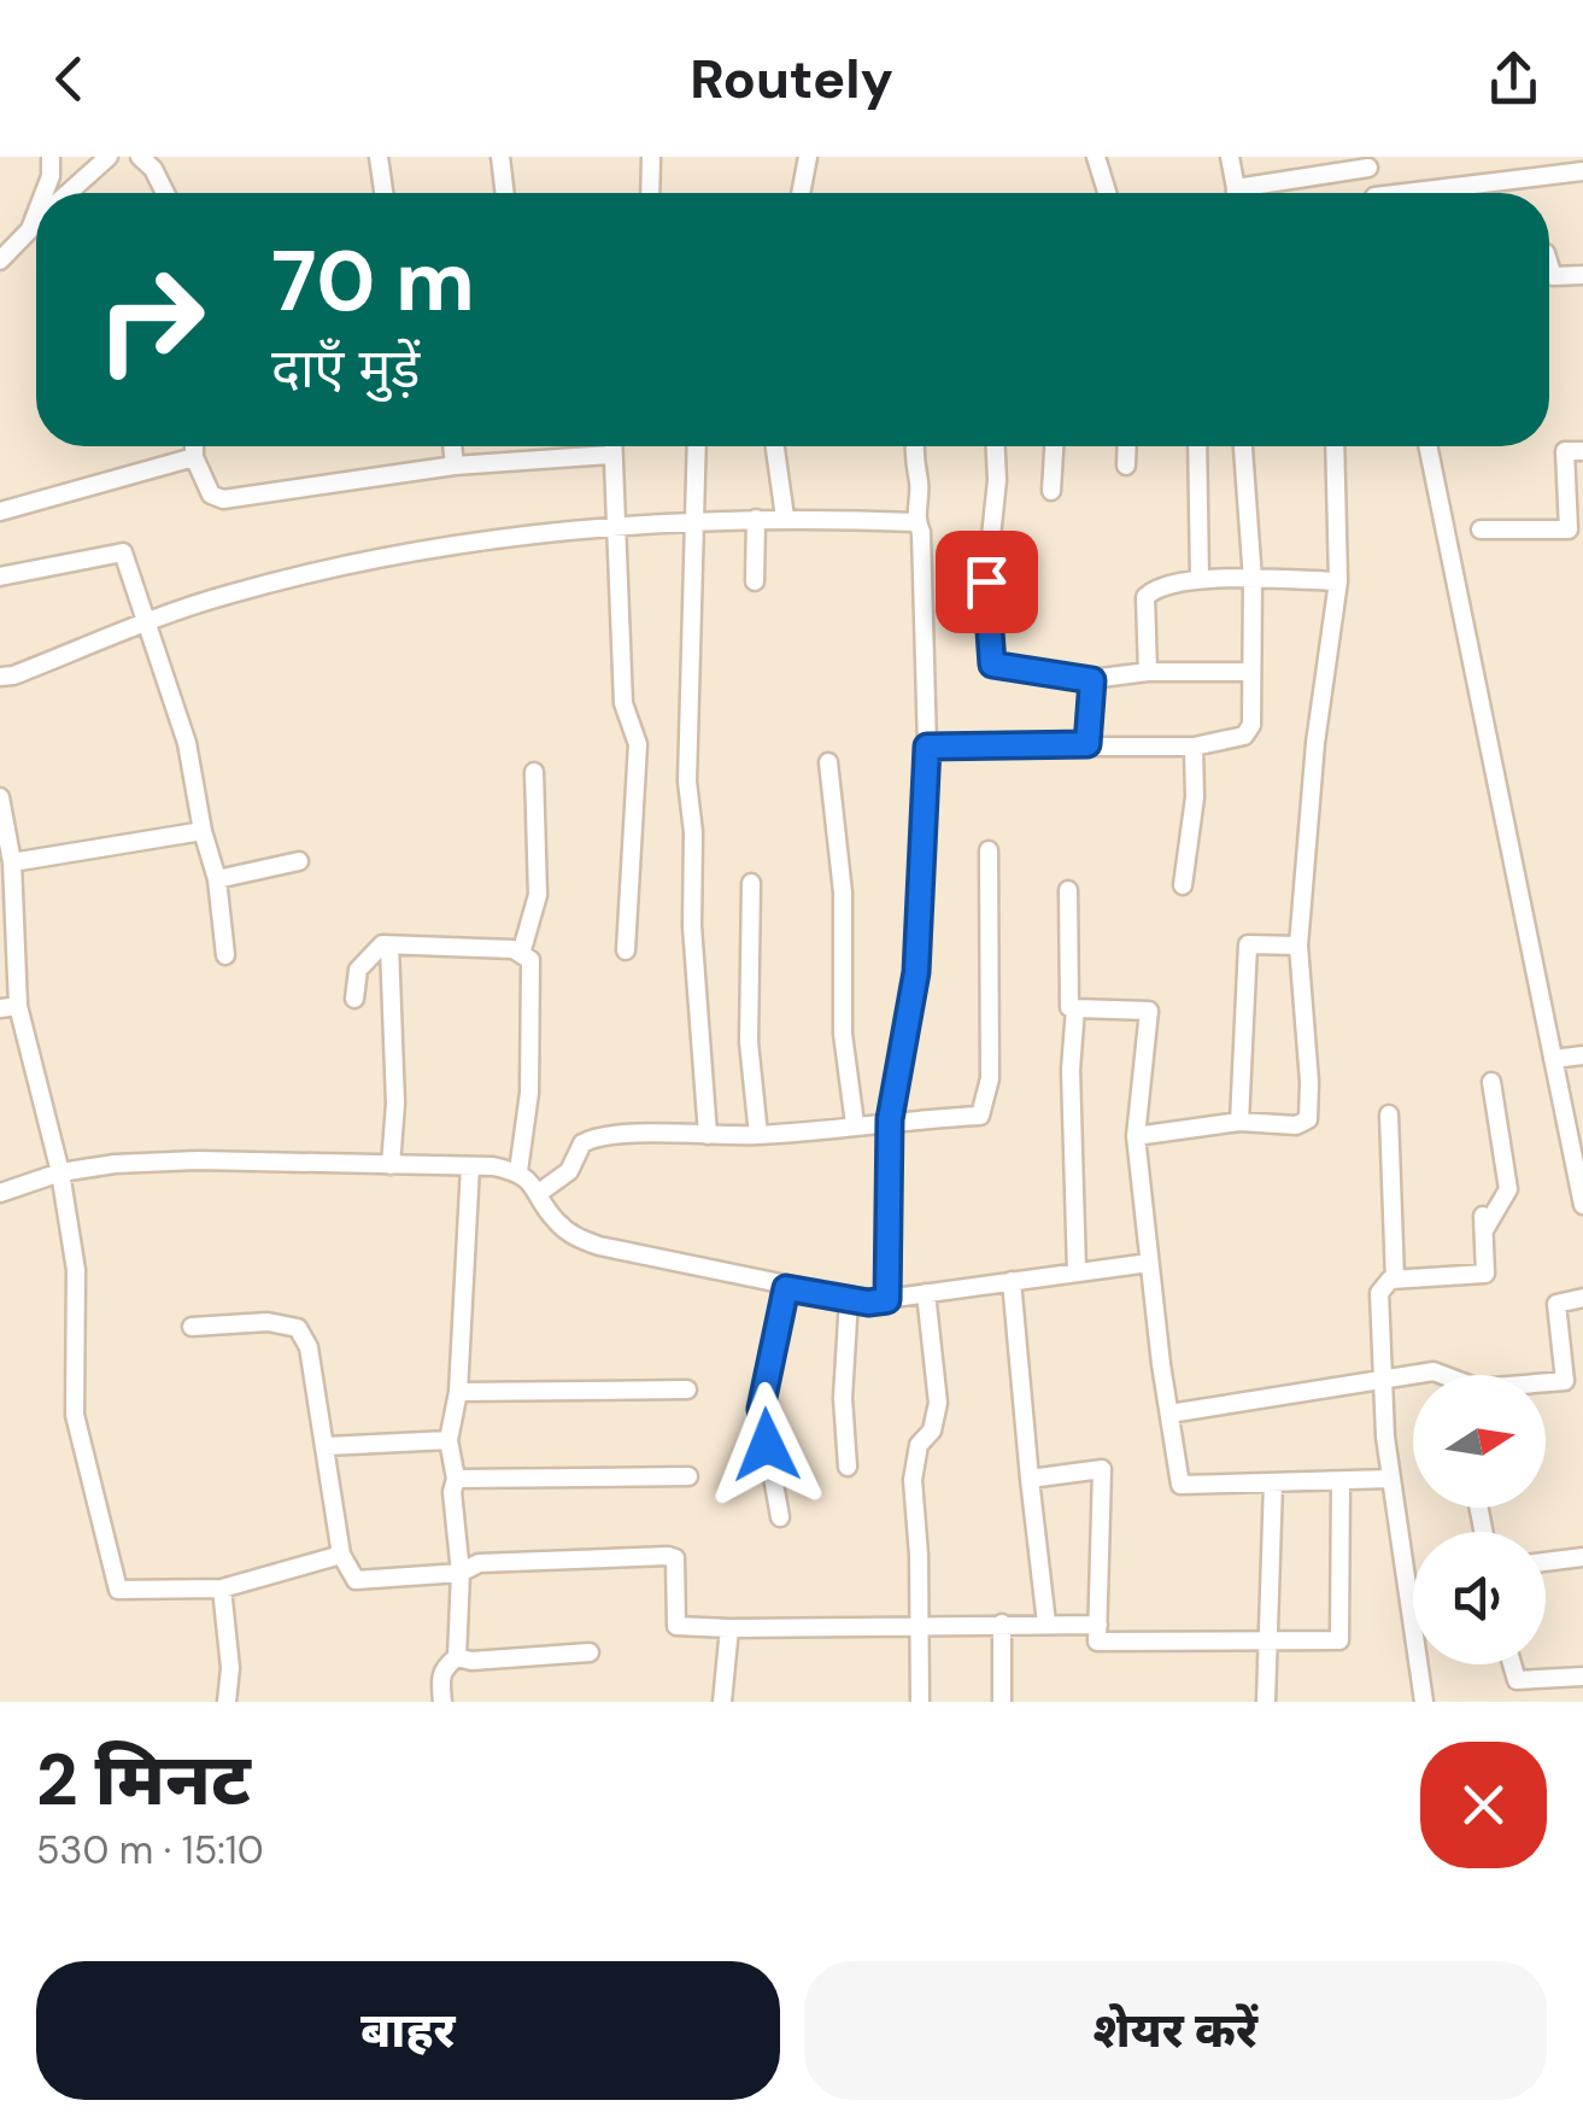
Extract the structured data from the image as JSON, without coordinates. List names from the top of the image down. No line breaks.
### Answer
{"north":"right","page":{"header":"Routely","turn":["70 m","दाएँ मुड़ें"],"heading":["2 मिनट","530 m · 15:10"],"buttons":["बाहर","शेयर करें"]}}
